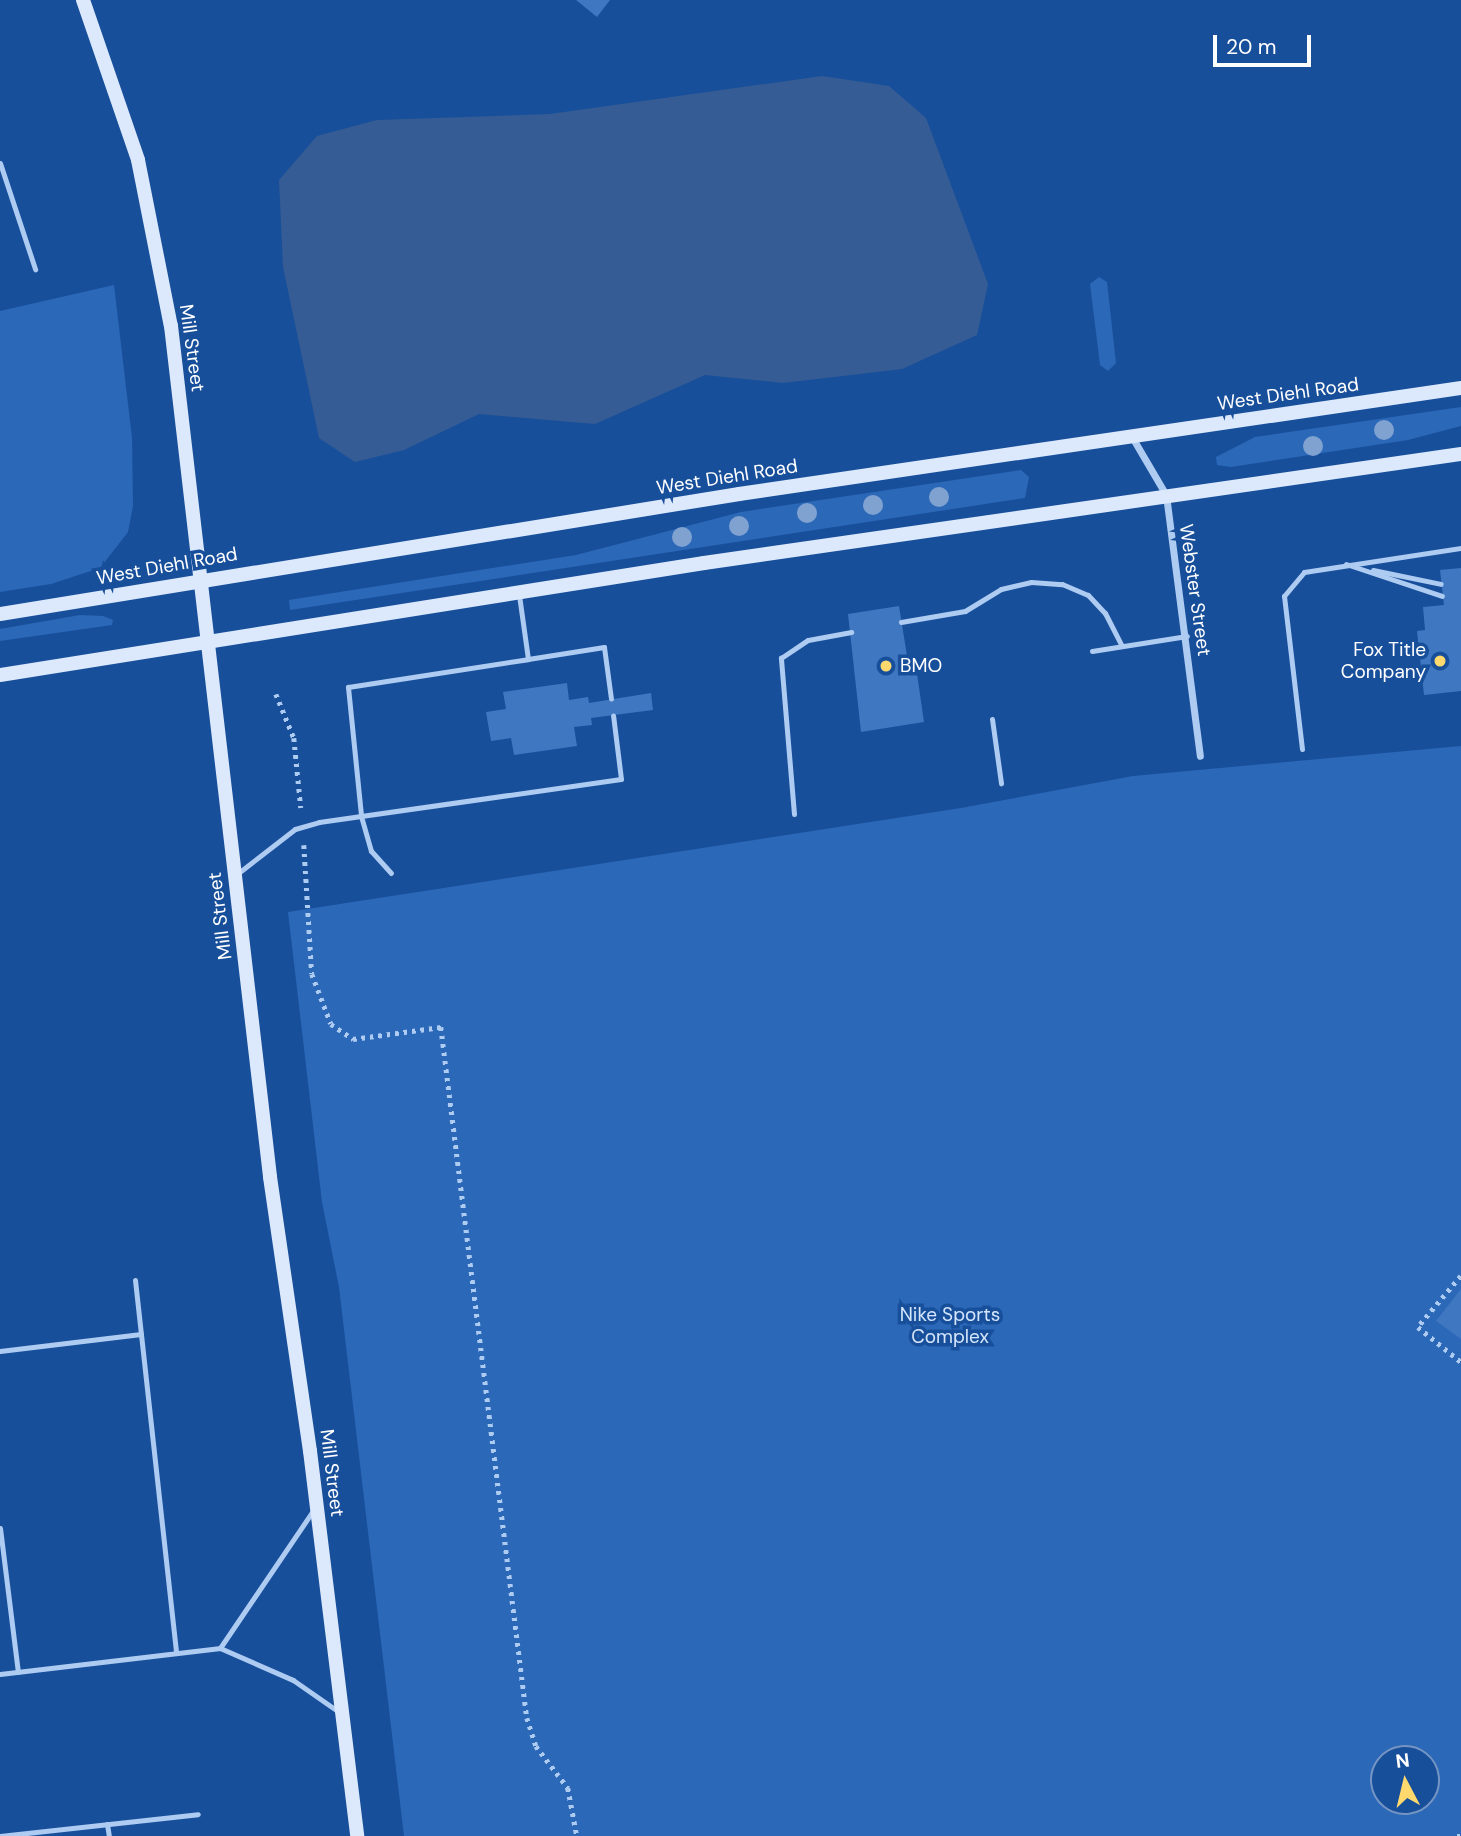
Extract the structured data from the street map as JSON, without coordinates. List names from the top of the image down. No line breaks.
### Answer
{"streets":{"street":["Mill Street","West Diehl Road","Webster Street"]},"crossings":[["Mill Street","West Diehl Road"],["West Diehl Road","Webster Street"]],"parks":["Nike Sports Complex"],"places":["Fox Title Company","BMO"],"scale_bar":"20 m","north":"top"}
